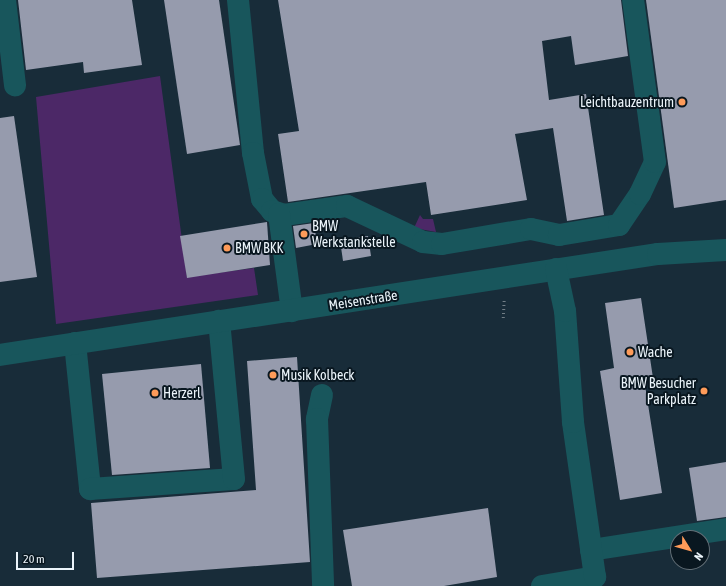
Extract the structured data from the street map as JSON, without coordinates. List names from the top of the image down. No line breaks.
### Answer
{"streets":{"street":["Meisenstraße"]},"places":["Leichtbauzentrum","BMW Werkstankstelle","BMW BKK","Wache","Musik Kolbeck","BMW Besucher Parkplatz","Herzerl"],"scale_bar":"20 m","north":"bottom right"}
